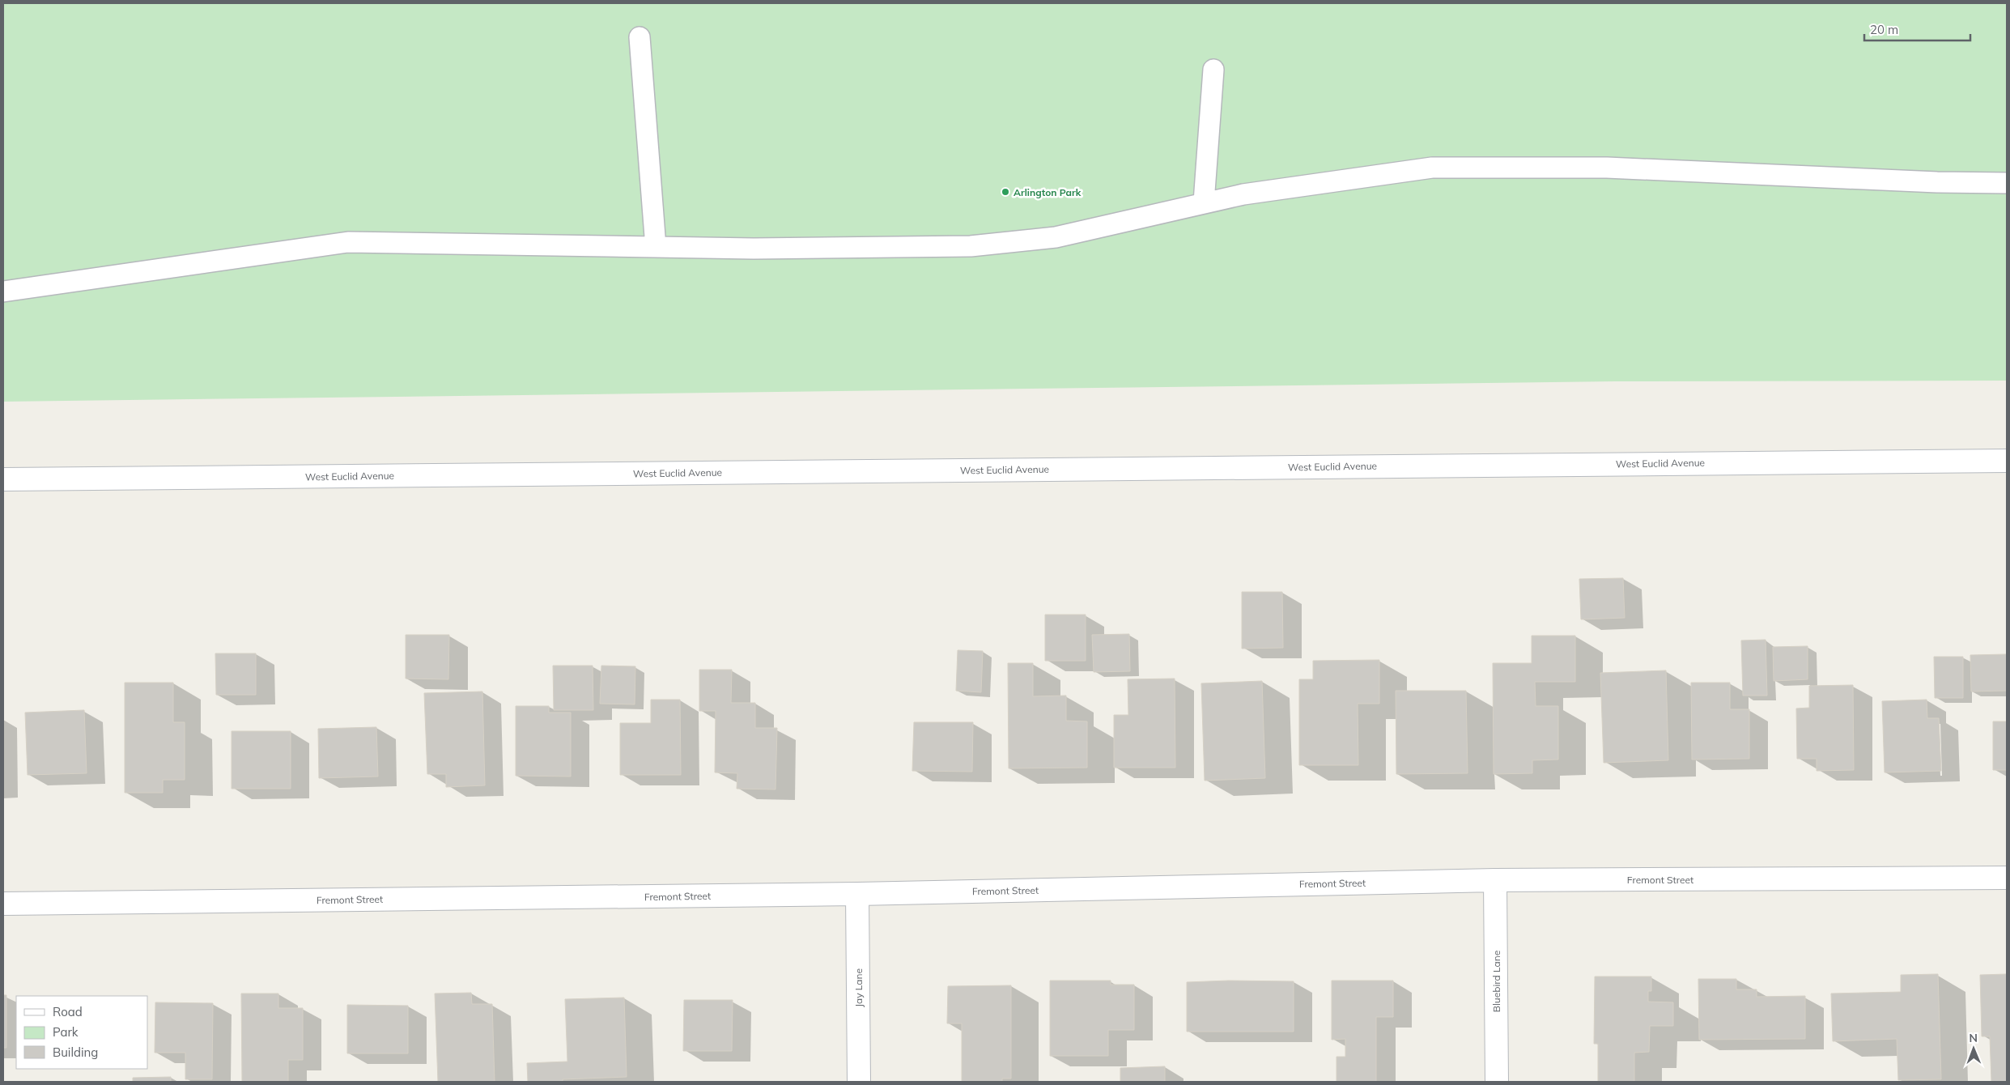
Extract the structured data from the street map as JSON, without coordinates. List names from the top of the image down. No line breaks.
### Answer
{"streets":{"street":["West Euclid Avenue","Fremont Street","Bluebird Lane","Jay Lane"]},"crossings":[["Fremont Street","Bluebird Lane"],["Fremont Street","Jay Lane"]],"places":["Arlington Park"],"legend":["Road","Park","Building"],"scale_bar":"20 m","north":"top"}
